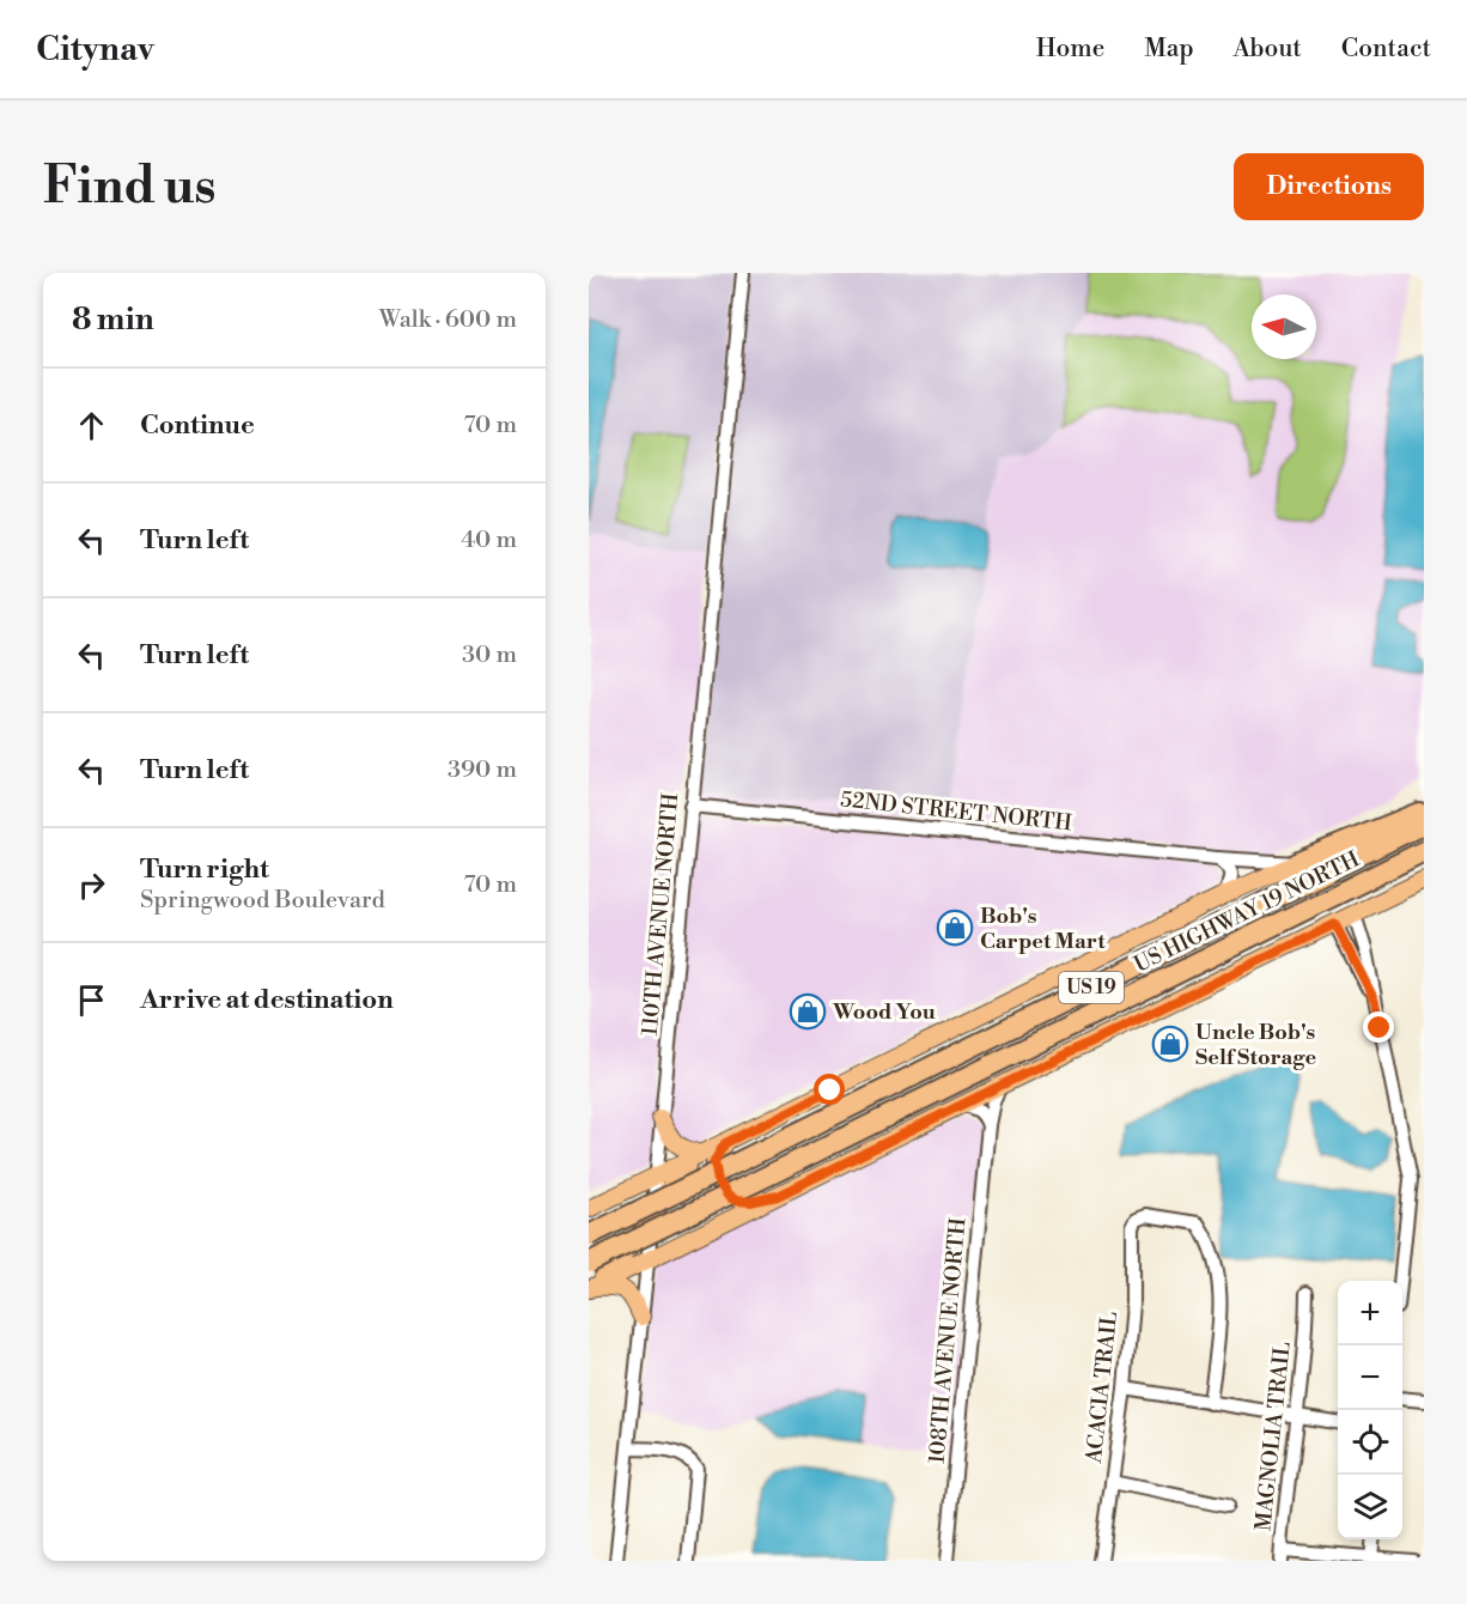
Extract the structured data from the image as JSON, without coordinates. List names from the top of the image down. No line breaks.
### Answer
{"streets":{"highway":["US HIGHWAY 19 NORTH","US 19"],"street":["52ND STREET NORTH","110TH AVENUE NORTH","108TH AVENUE NORTH","ACACIA TRAIL","MAGNOLIA TRAIL"]},"crossings":[["52ND STREET NORTH","110TH AVENUE NORTH"]],"places":{"shop":["Bob's Carpet Mart","Wood You","Uncle Bob's Self Storage"]},"north":"left","page":{"header":"Citynav","nav":["Home","Map","About","Contact"],"buttons":"Directions","title":"Find us","heading":["8 min","Walk · 600 m"],"list":[["Continue","70 m"],["Turn left","40 m"],["Turn left","30 m"],["Turn left","390 m"],["Turn right","Springwood Boulevard","70 m"],"Arrive at destination"],"map_buttons":["+","−"]}}
